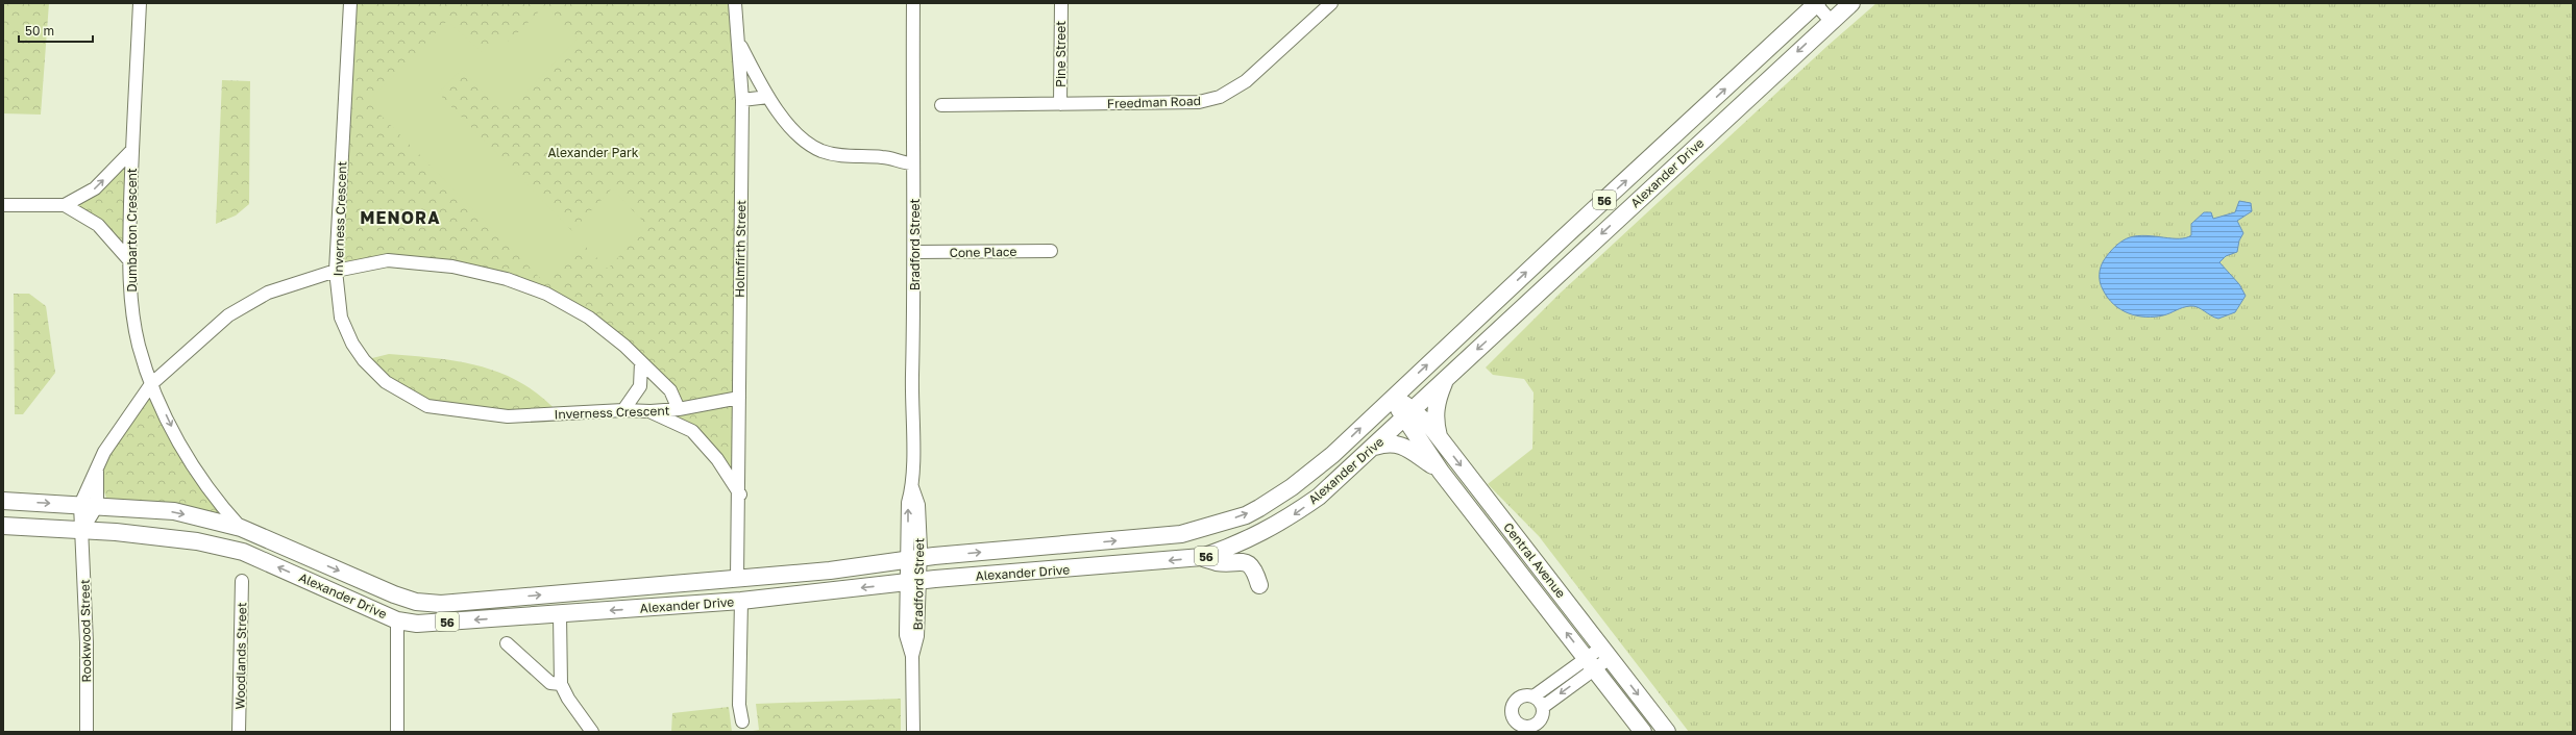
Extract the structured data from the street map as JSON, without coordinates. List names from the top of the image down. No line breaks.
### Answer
{"streets":{"main road":["Alexander Drive","56","Central Avenue"],"street":["Pine Street","Freedman Road","Inverness Crescent","Dumbarton Crescent","Bradford Street","Holmfirth Street","Cone Place","Rookwood Street","Woodlands Street"]},"crossings":[["Pine Street","Freedman Road"],["Alexander Drive","Dumbarton Crescent"],["Alexander Drive","Bradford Street"],["Alexander Drive","Holmfirth Street"],["Alexander Drive","Central Avenue"],["Alexander Drive","Rookwood Street"],["Inverness Crescent","Holmfirth Street"],["Bradford Street","Cone Place"]],"districts":["MENORA"],"parks":["Alexander Park"],"scale_bar":"50 m"}
